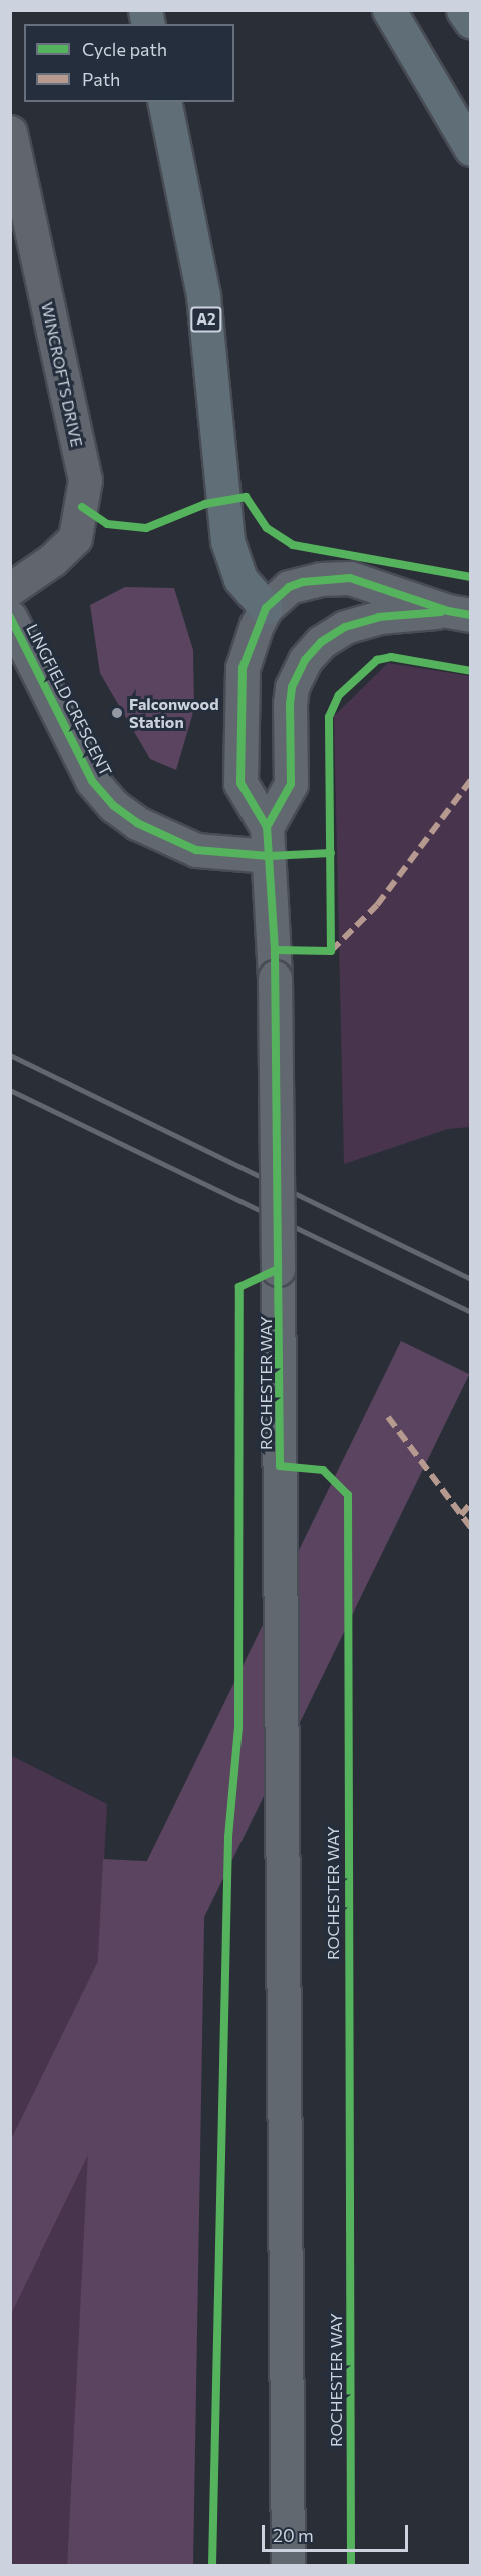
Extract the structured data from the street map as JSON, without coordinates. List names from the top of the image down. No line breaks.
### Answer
{"streets":{"highway":["A2"],"street":["WINCROFTS DRIVE","LINGFIELD CRESCENT","ROCHESTER WAY"]},"crossings":[["A2","ROCHESTER WAY"],["LINGFIELD CRESCENT","ROCHESTER WAY"]],"places":["Falconwood Station"],"legend":["Cycle path","Path"],"scale_bar":"20 m"}
